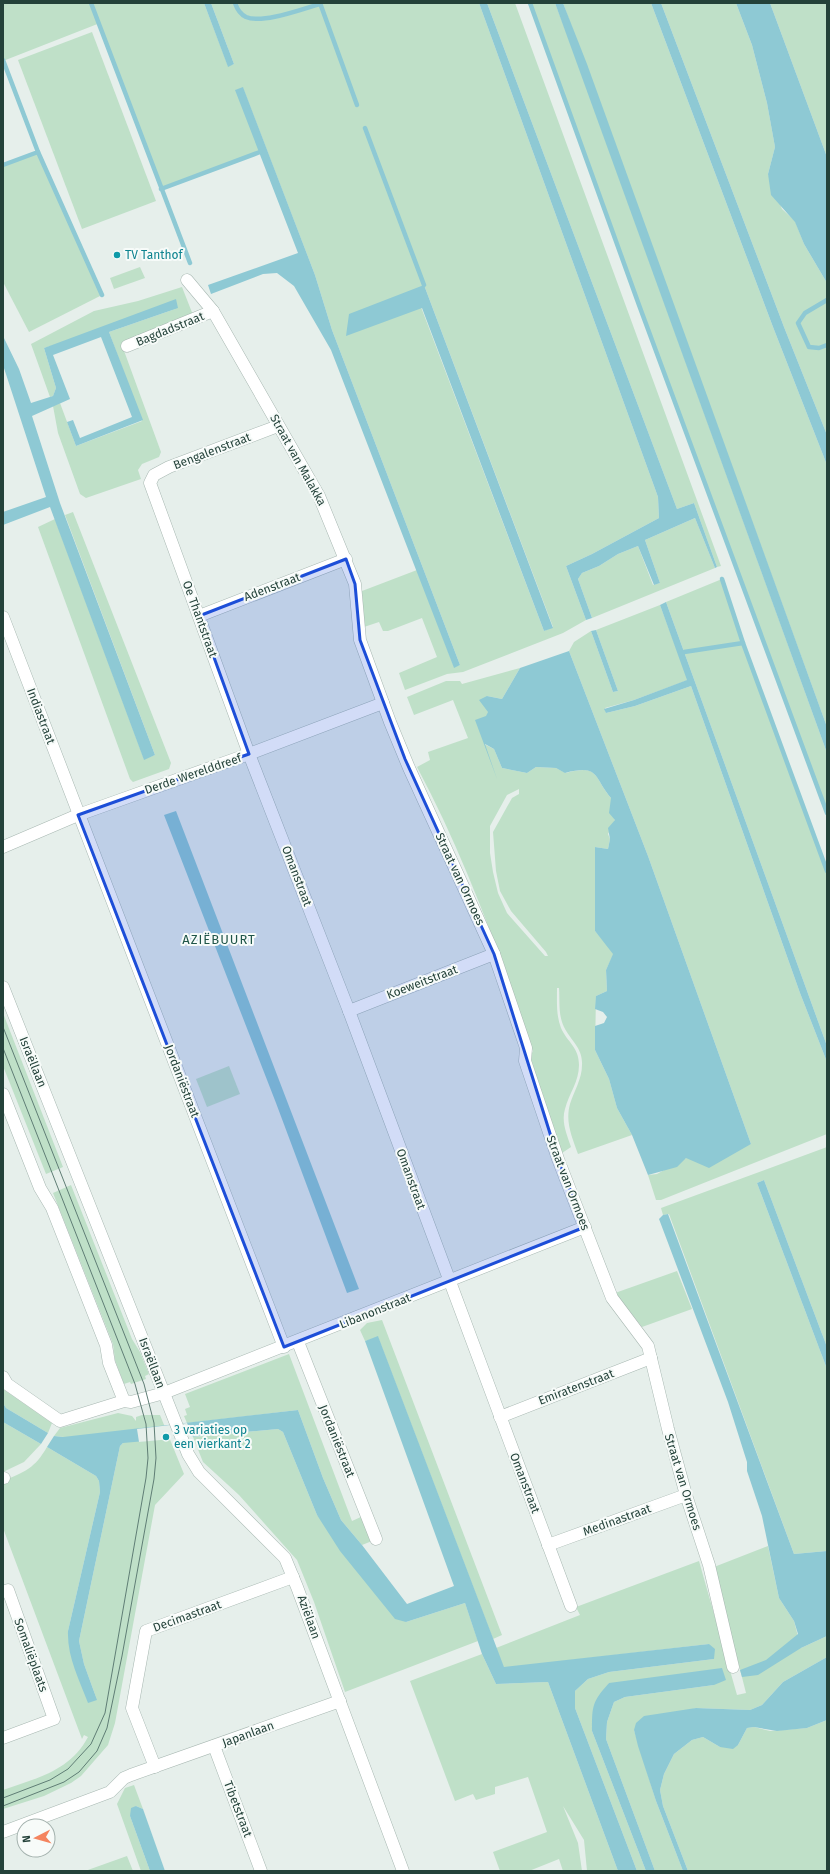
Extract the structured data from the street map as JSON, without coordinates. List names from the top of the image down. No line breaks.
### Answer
{"streets":{"street":["Bagdadstraat","Bengalenstraat","Straat van Malakka","Adenstraat","Oe Thantstraat","Indiastraat","Derde Werelddreef","Omanstraat","Straat van Ormoes","Koeweitstraat","Israëllaan","Jordaniëstraat","Libanonstraat","Emiratenstraat","Medinastraat","Decimastraat","Aziëlaan","Somaliëplaats","Japanlaan","Tibetstraat"]},"crossings":[["Bagdadstraat","Straat van Malakka"],["Bengalenstraat","Straat van Malakka"],["Bengalenstraat","Oe Thantstraat"],["Straat van Malakka","Adenstraat"],["Straat van Malakka","Derde Werelddreef"],["Straat van Malakka","Straat van Ormoes"],["Adenstraat","Oe Thantstraat"],["Oe Thantstraat","Derde Werelddreef"],["Oe Thantstraat","Omanstraat"],["Indiastraat","Derde Werelddreef"],["Indiastraat","Jordaniëstraat"],["Derde Werelddreef","Omanstraat"],["Derde Werelddreef","Straat van Ormoes"],["Derde Werelddreef","Jordaniëstraat"],["Omanstraat","Koeweitstraat"],["Omanstraat","Libanonstraat"],["Omanstraat","Emiratenstraat"],["Omanstraat","Medinastraat"],["Straat van Ormoes","Koeweitstraat"],["Straat van Ormoes","Libanonstraat"],["Straat van Ormoes","Emiratenstraat"],["Straat van Ormoes","Medinastraat"],["Israëllaan","Libanonstraat"],["Israëllaan","Aziëlaan"],["Jordaniëstraat","Libanonstraat"],["Libanonstraat","Aziëlaan"],["Decimastraat","Aziëlaan"],["Decimastraat","Japanlaan"],["Aziëlaan","Japanlaan"],["Japanlaan","Tibetstraat"]],"districts":["AZIËBUURT"],"places":["TV Tanthof","3 variaties op een vierkant 2"],"north":"left"}
